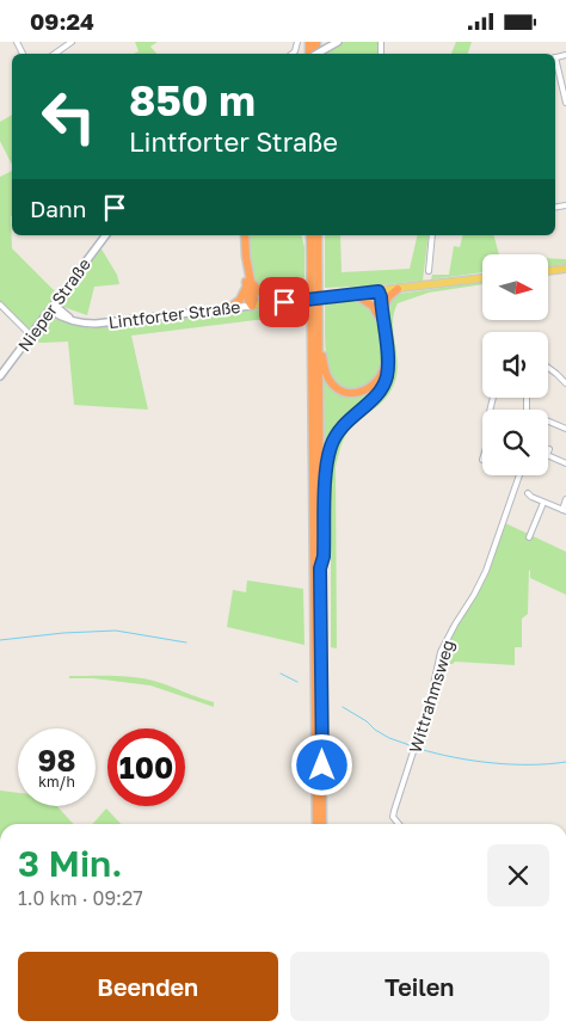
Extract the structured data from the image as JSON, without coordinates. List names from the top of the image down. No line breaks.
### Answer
{"streets":{"main road":["Nieper Straße","Lintforter Straße"],"street":["Wittrahmsweg"]},"crossings":[["Nieper Straße","Lintforter Straße"]],"north":"right","page":{"status":"09:24","turn":["850 m","Lintforter Straße"],"then":"Dann","speed":"98 km/h","limit":"100","heading":["3 Min.","1.0 km · 09:27"],"buttons":["Beenden","Teilen"]}}
